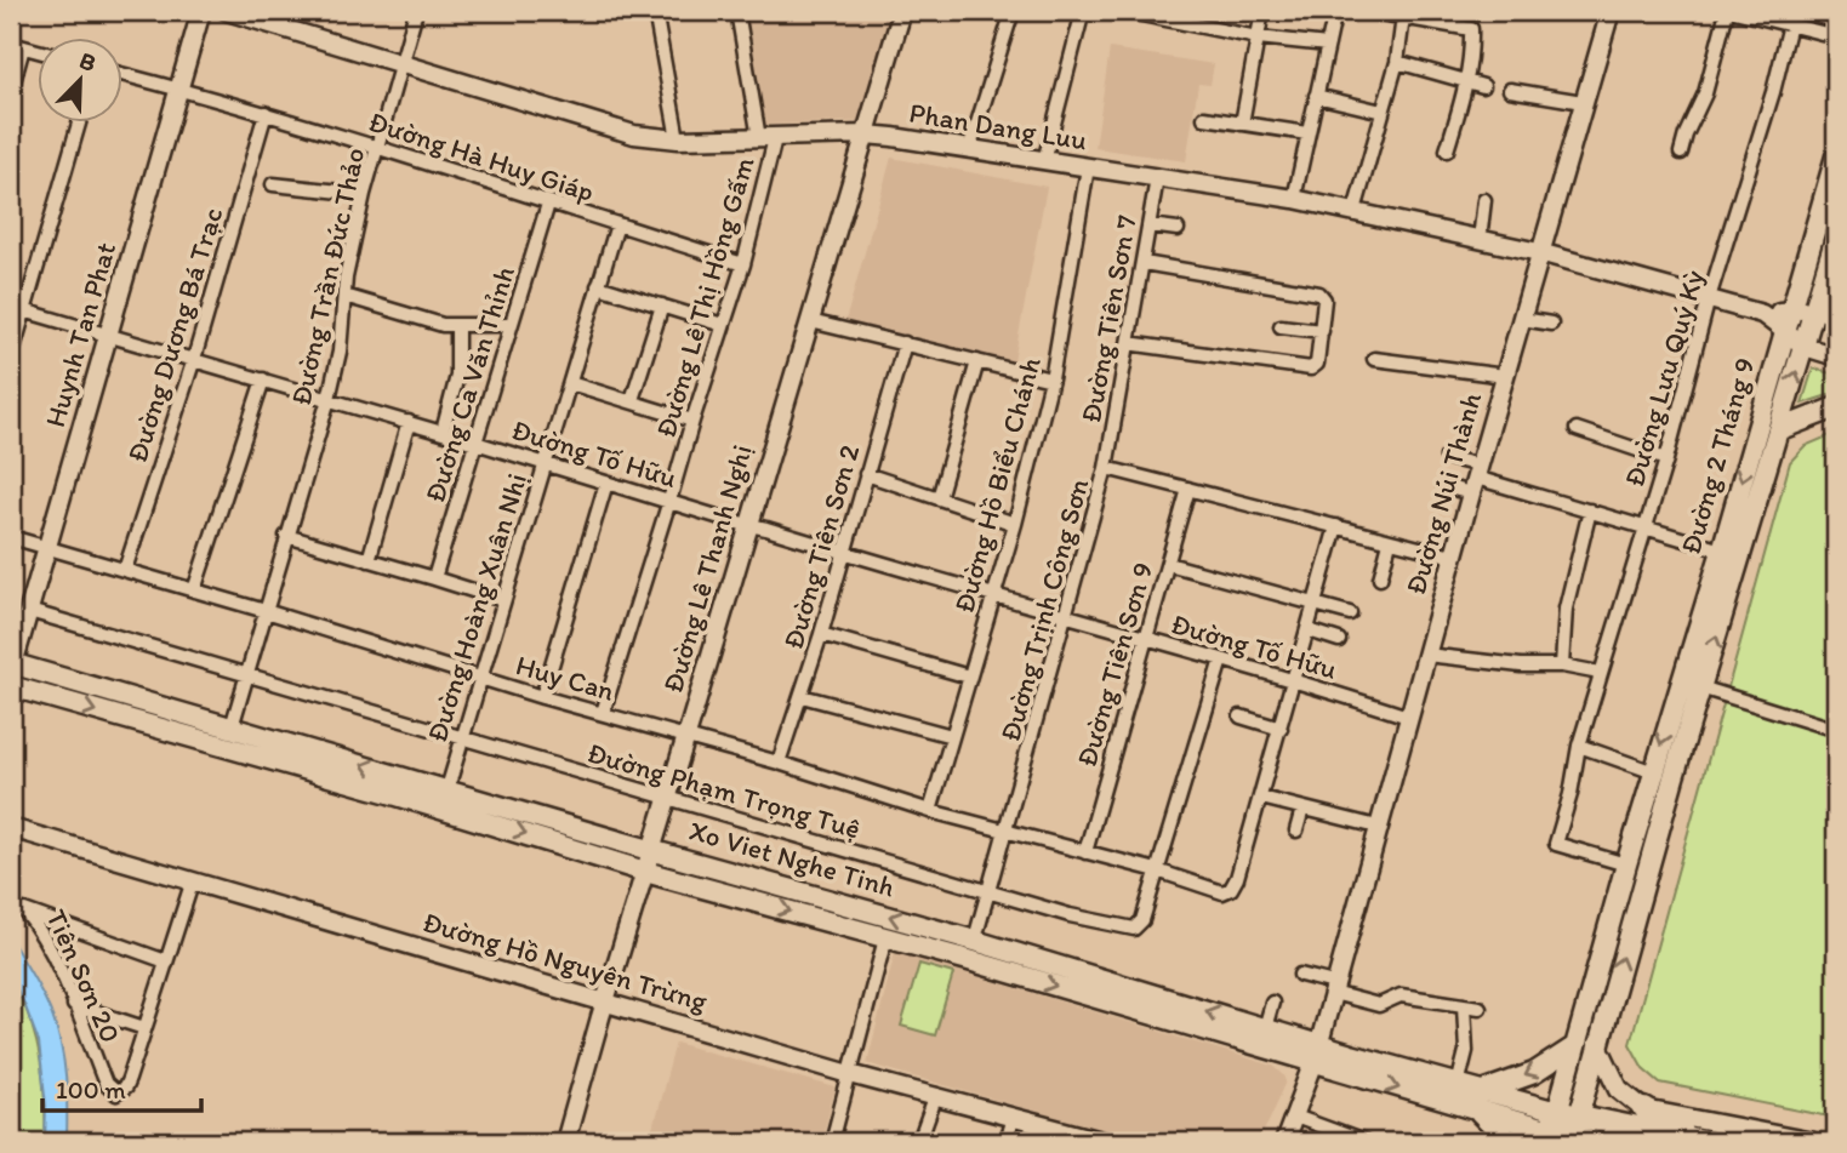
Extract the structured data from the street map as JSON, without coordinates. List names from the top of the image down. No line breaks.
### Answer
{"streets":{"highway":["Xo Viet Nghe Tinh"],"main road":["Đường 2 Tháng 9"],"street":["Phan Dang Luu","Đường Hà Huy Giáp","Đường Trần Đức Thảo","Đường Lê Thị Hồng Gấm","Đường Tiên Sơn 7","Huynh Tan Phat","Đường Dương Bá Trạc","Đường Lưu Quý Kỳ","Đường Ca Văn Thỉnh","Đường Tố Hữu","Đường Hồ Biểu Chánh","Đường Núi Thành","Đường Tiên Sơn 2","Đường Lê Thanh Nghị","Đường Hoàng Xuân Nhị","Đường Trịnh Công Sơn","Đường Tiên Sơn 9","Huy Can","Đường Phạm Trọng Tuệ","Đường Hồ Nguyên Trừng","Tiên Sơn 20"]},"crossings":[["Phan Dang Luu","Đường Trần Đức Thảo"],["Phan Dang Luu","Đường Lê Thị Hồng Gấm"],["Phan Dang Luu","Đường Tiên Sơn 7"],["Phan Dang Luu","Đường Lưu Quý Kỳ"],["Phan Dang Luu","Đường Hồ Biểu Chánh"],["Phan Dang Luu","Đường Núi Thành"],["Phan Dang Luu","Đường Lê Thanh Nghị"],["Đường Hà Huy Giáp","Đường Trần Đức Thảo"],["Đường Hà Huy Giáp","Đường Lê Thị Hồng Gấm"],["Đường Hà Huy Giáp","Huynh Tan Phat"],["Đường Hà Huy Giáp","Đường Dương Bá Trạc"],["Đường Hà Huy Giáp","Đường Ca Văn Thỉnh"],["Đường Hà Huy Giáp","Đường Hoàng Xuân Nhị"],["Đường Trần Đức Thảo","Đường Tố Hữu"],["Đường Trần Đức Thảo","Huy Can"],["Đường Trần Đức Thảo","Đường Phạm Trọng Tuệ"],["Đường Trần Đức Thảo","Xo Viet Nghe Tinh"],["Đường Lê Thị Hồng Gấm","Đường Tố Hữu"],["Đường Lê Thị Hồng Gấm","Huy Can"],["Đường Tiên Sơn 7","Đường Trịnh Công Sơn"],["Huynh Tan Phat","Đường Tố Hữu"],["Huynh Tan Phat","Huy Can"],["Huynh Tan Phat","Đường Phạm Trọng Tuệ"],["Huynh Tan Phat","Xo Viet Nghe Tinh"],["Đường Dương Bá Trạc","Đường Tố Hữu"],["Đường Dương Bá Trạc","Huy Can"],["Đường Lưu Quý Kỳ","Đường 2 Tháng 9"],["Đường Ca Văn Thỉnh","Đường Tố Hữu"],["Đường Tố Hữu","Đường Hồ Biểu Chánh"],["Đường Tố Hữu","Đường Núi Thành"],["Đường Tố Hữu","Đường Tiên Sơn 2"],["Đường Tố Hữu","Đường Lê Thanh Nghị"],["Đường Tố Hữu","Đường Hoàng Xuân Nhị"],["Đường Tố Hữu","Đường Trịnh Công Sơn"],["Đường Tố Hữu","Đường Tiên Sơn 9"],["Đường Tố Hữu","Đường Phạm Trọng Tuệ"],["Đường 2 Tháng 9","Xo Viet Nghe Tinh"],["Đường Hồ Biểu Chánh","Huy Can"],["Đường Núi Thành","Đường Trịnh Công Sơn"],["Đường Núi Thành","Xo Viet Nghe Tinh"],["Đường Tiên Sơn 2","Huy Can"],["Đường Lê Thanh Nghị","Huy Can"],["Đường Lê Thanh Nghị","Đường Phạm Trọng Tuệ"],["Đường Lê Thanh Nghị","Xo Viet Nghe Tinh"],["Đường Lê Thanh Nghị","Đường Hồ Nguyên Trừng"],["Đường Hoàng Xuân Nhị","Huy Can"],["Đường Hoàng Xuân Nhị","Đường Phạm Trọng Tuệ"],["Đường Hoàng Xuân Nhị","Xo Viet Nghe Tinh"],["Đường Trịnh Công Sơn","Đường Tiên Sơn 9"],["Đường Trịnh Công Sơn","Huy Can"],["Đường Trịnh Công Sơn","Đường Phạm Trọng Tuệ"],["Đường Trịnh Công Sơn","Xo Viet Nghe Tinh"],["Đường Tiên Sơn 9","Huy Can"],["Huy Can","Đường Phạm Trọng Tuệ"]],"scale_bar":"100 m","north":"top right"}
